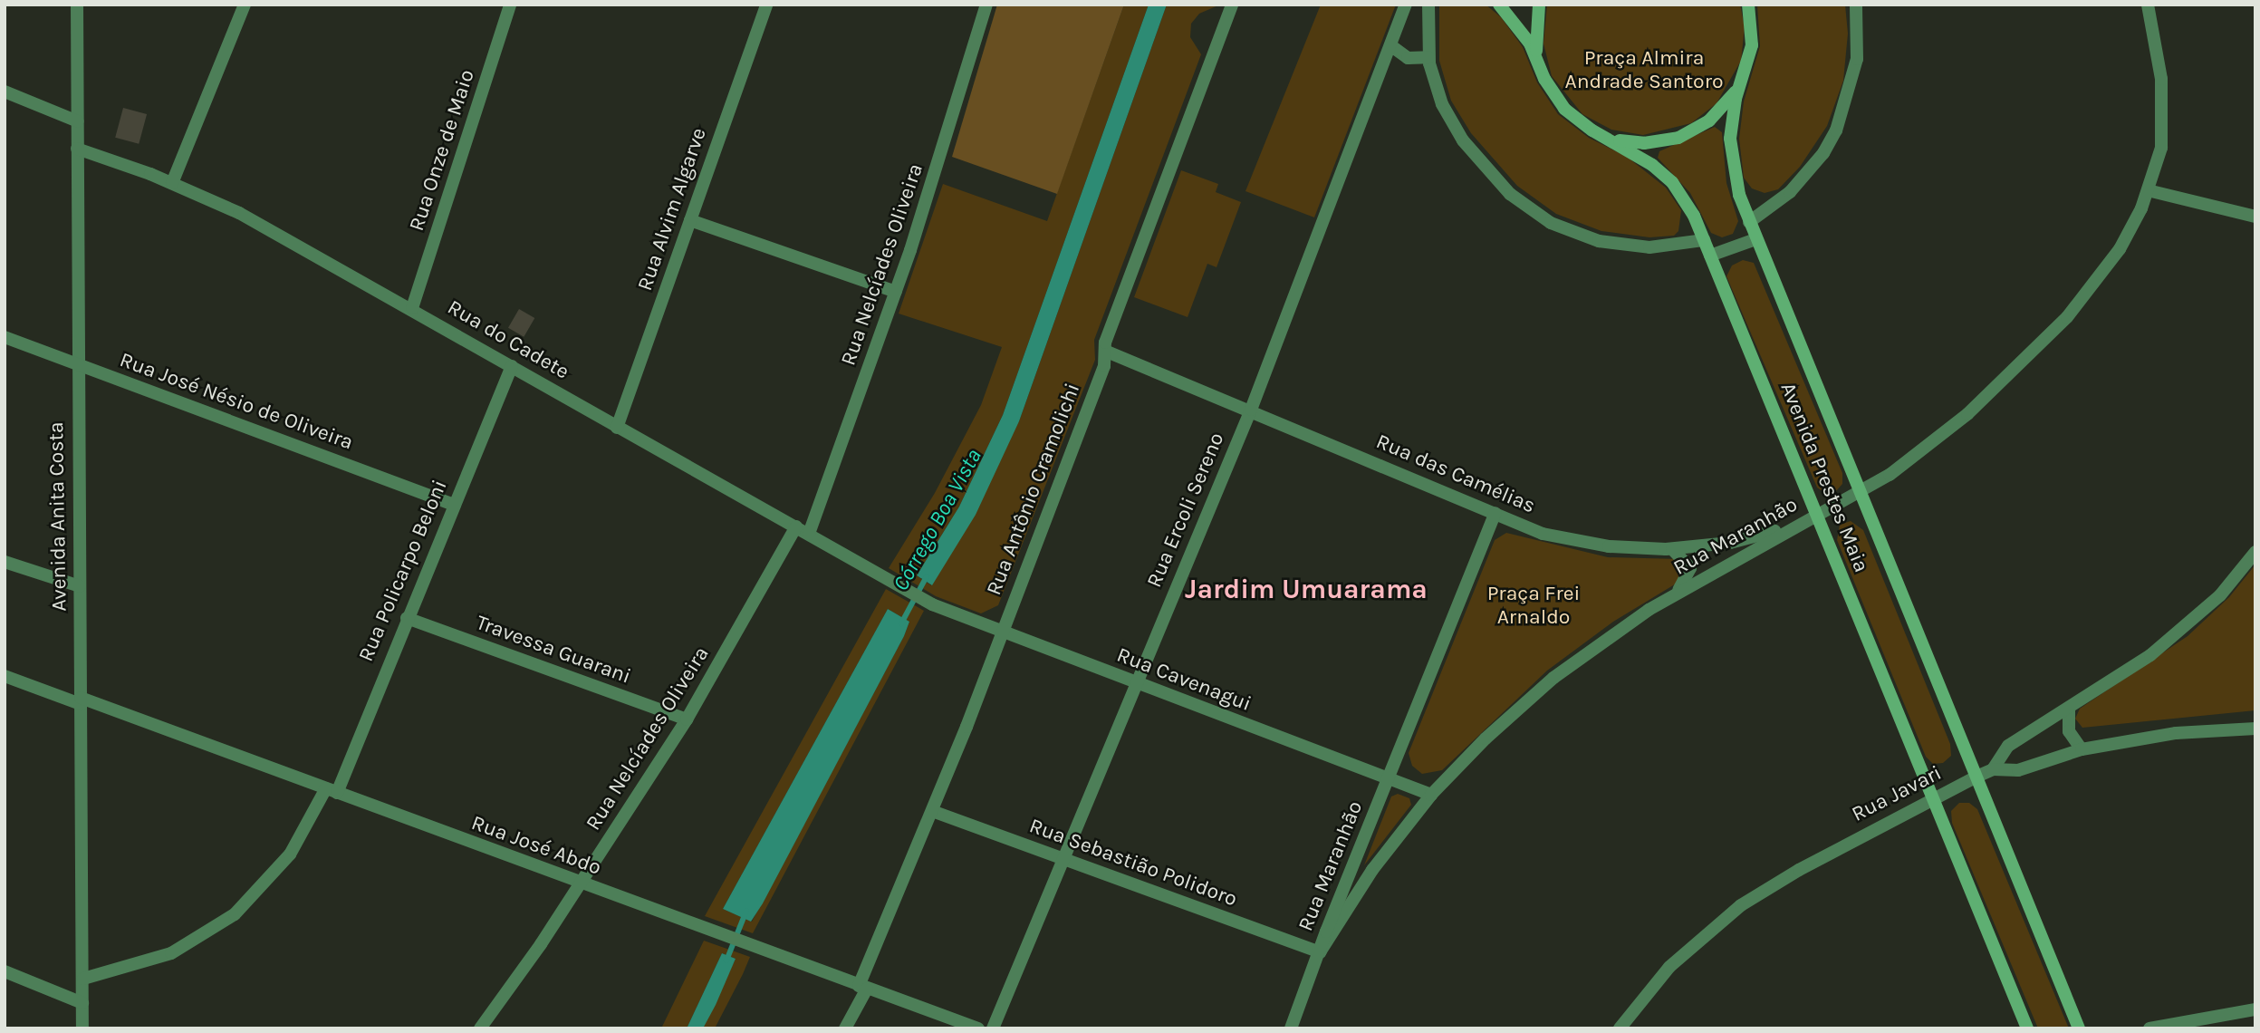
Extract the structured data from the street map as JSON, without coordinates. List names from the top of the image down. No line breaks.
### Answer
{"streets":{"street":["Rua Onze de Maio","Rua Alvim Algarve","Rua Nelcíades Oliveira","Rua do Cadete","Rua José Nésio de Oliveira","Rua das Camélias","Avenida Prestes Maia","Rua Antônio Cramolichi","Rua Ercoli Sereno","Avenida Anita Costa","Rua Maranhão","Rua Policarpo Beloni","Travessa Guarani","Rua Cavenagui","Rua Javari","Rua José Abdo","Rua Sebastião Polidoro"]},"crossings":[["Rua Onze de Maio","Rua do Cadete"],["Rua Alvim Algarve","Rua do Cadete"],["Rua Nelcíades Oliveira","Rua do Cadete"],["Rua Nelcíades Oliveira","Travessa Guarani"],["Rua Nelcíades Oliveira","Rua José Abdo"],["Rua do Cadete","Avenida Anita Costa"],["Rua do Cadete","Rua Policarpo Beloni"],["Rua do Cadete","Rua Cavenagui"],["Rua José Nésio de Oliveira","Avenida Anita Costa"],["Rua José Nésio de Oliveira","Rua Policarpo Beloni"],["Rua das Camélias","Rua Antônio Cramolichi"],["Rua das Camélias","Rua Ercoli Sereno"],["Rua das Camélias","Rua Maranhão"],["Avenida Prestes Maia","Rua Maranhão"],["Avenida Prestes Maia","Rua Javari"],["Rua Antônio Cramolichi","Rua Cavenagui"],["Rua Antônio Cramolichi","Rua José Abdo"],["Rua Antônio Cramolichi","Rua Sebastião Polidoro"],["Rua Ercoli Sereno","Rua Cavenagui"],["Rua Ercoli Sereno","Rua Sebastião Polidoro"],["Avenida Anita Costa","Rua Policarpo Beloni"],["Avenida Anita Costa","Rua José Abdo"],["Rua Maranhão","Rua Cavenagui"],["Rua Maranhão","Rua Sebastião Polidoro"],["Rua Policarpo Beloni","Travessa Guarani"],["Rua Policarpo Beloni","Rua José Abdo"]],"districts":["Jardim Umuarama"],"water":["Córrego Boa Vista"],"parks":["Praça Almira Andrade Santoro","Praça Frei Arnaldo"]}
